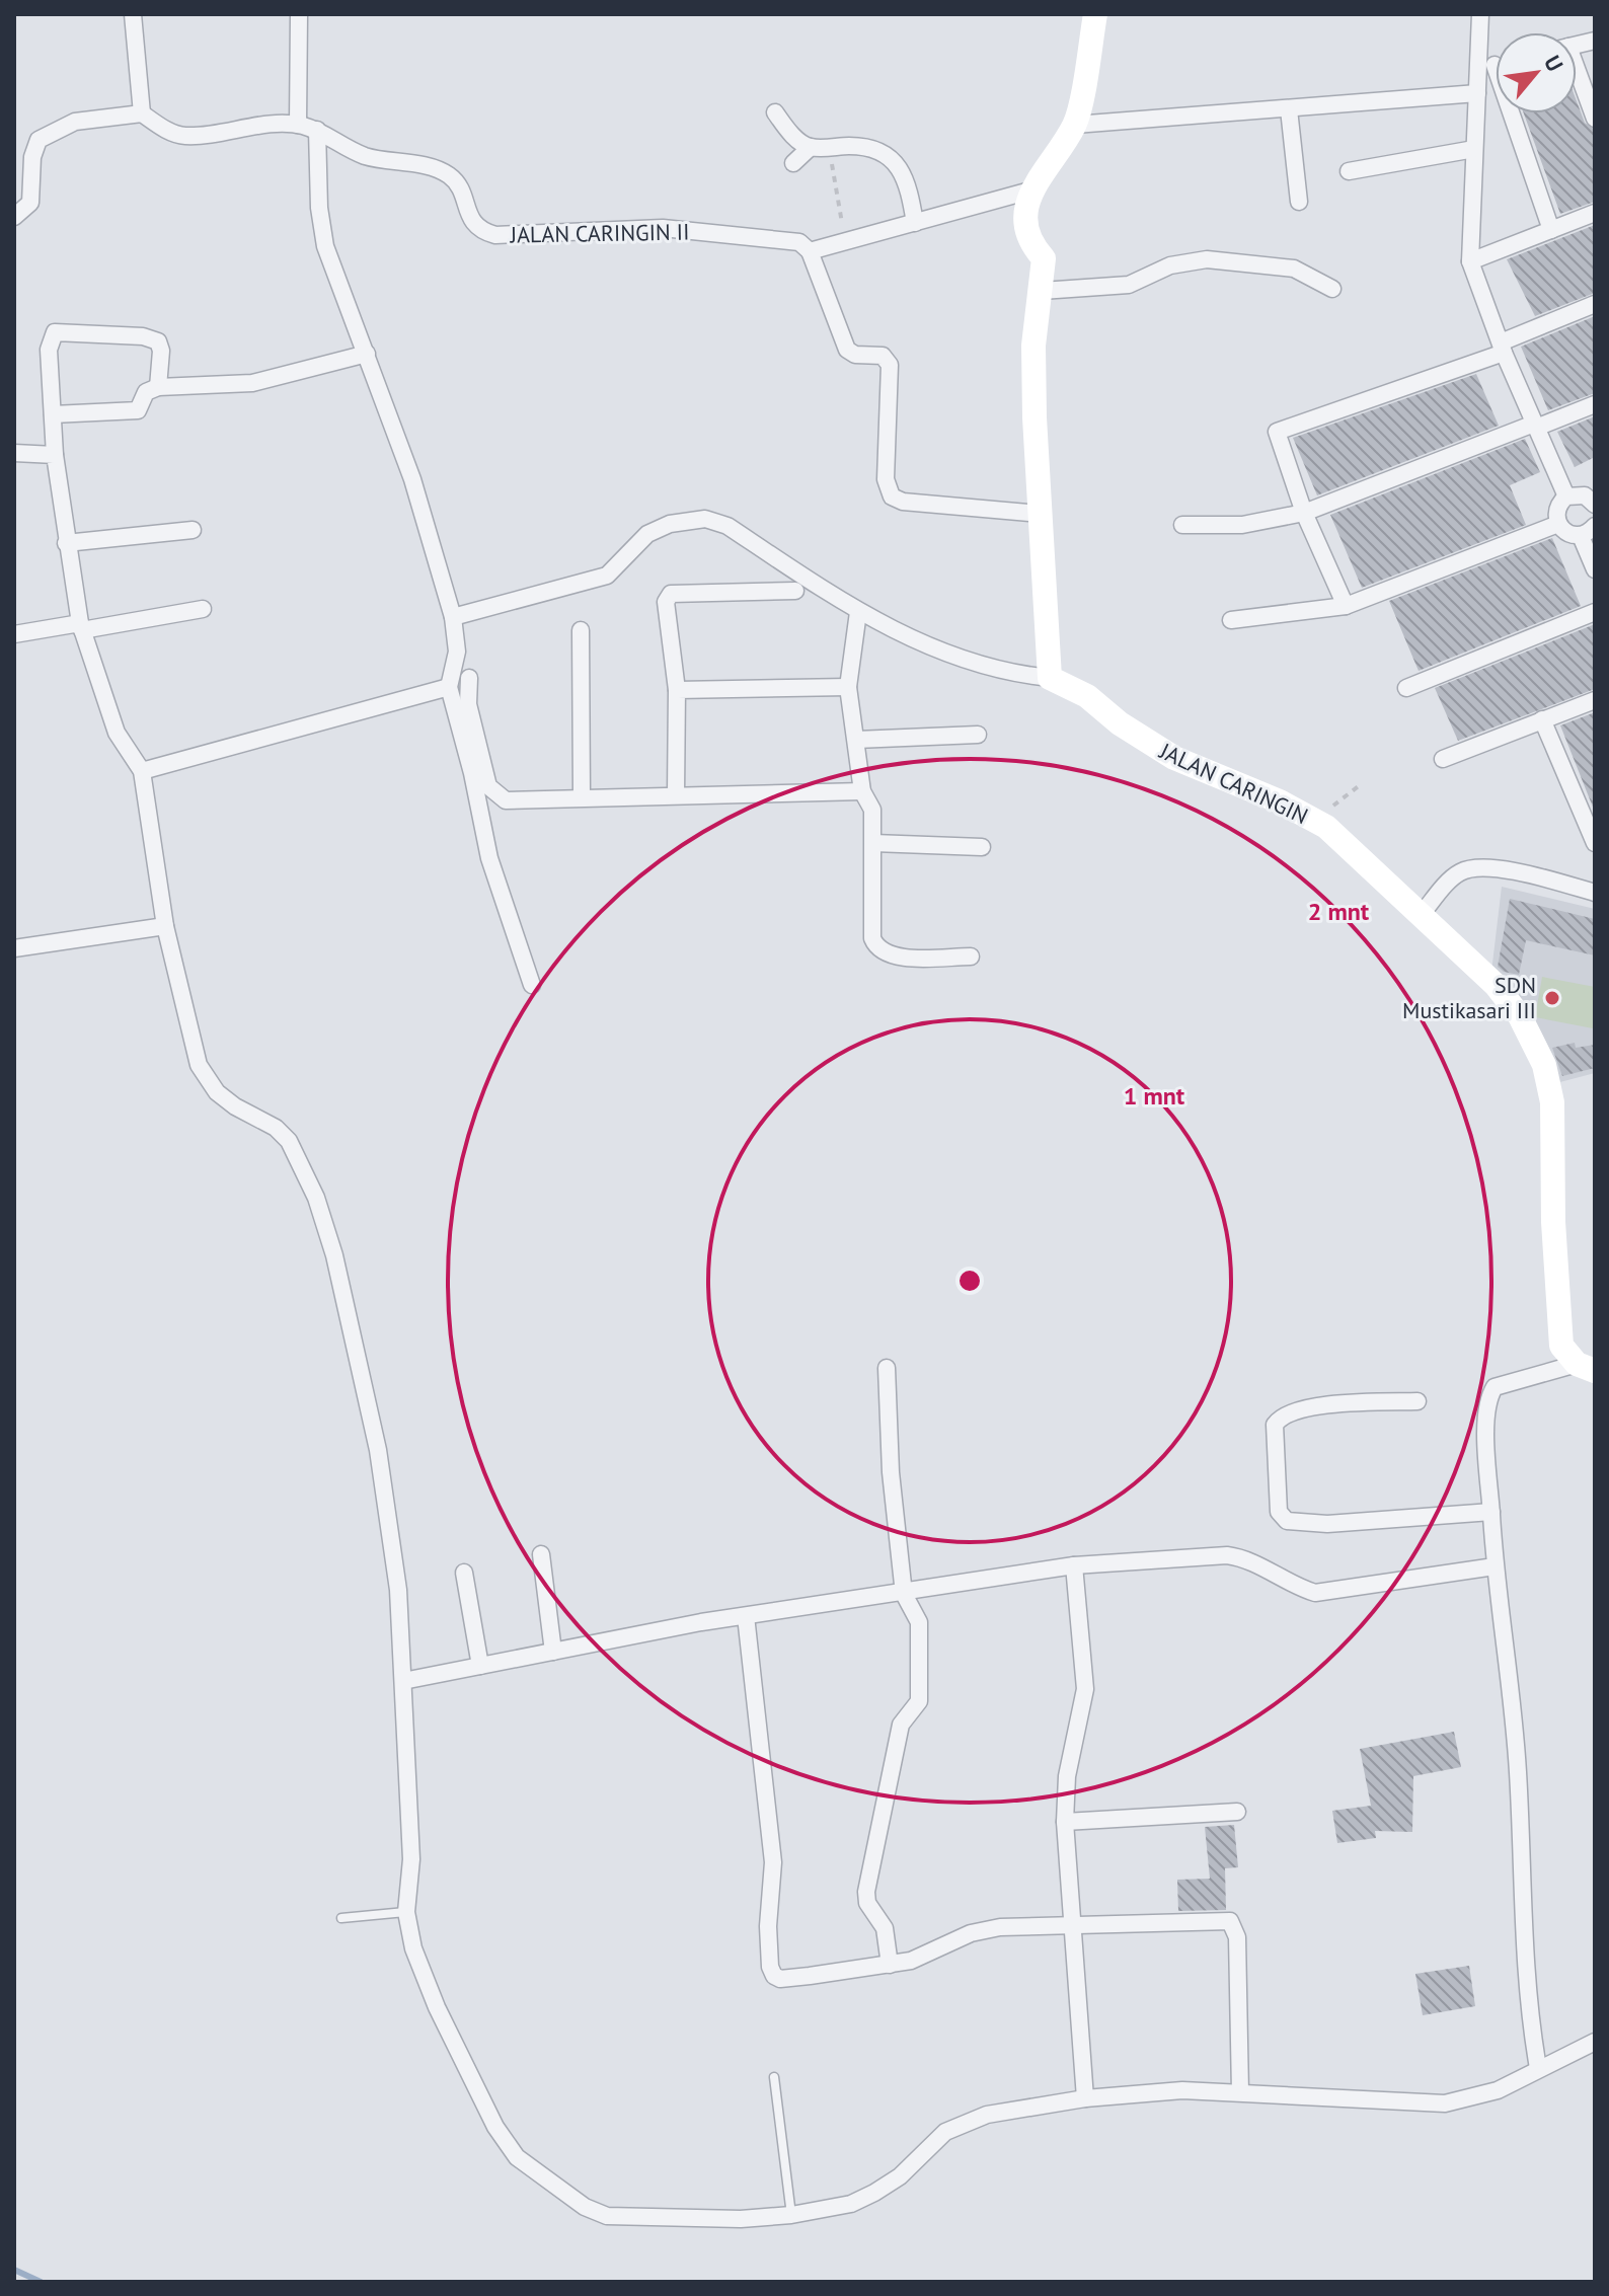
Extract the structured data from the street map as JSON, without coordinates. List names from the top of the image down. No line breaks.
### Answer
{"streets":{"street":["JALAN CARINGIN II","JALAN CARINGIN"]},"places":["SDN Mustikasari III"],"north":"top right","rings":["2 mnt","1 mnt"]}
